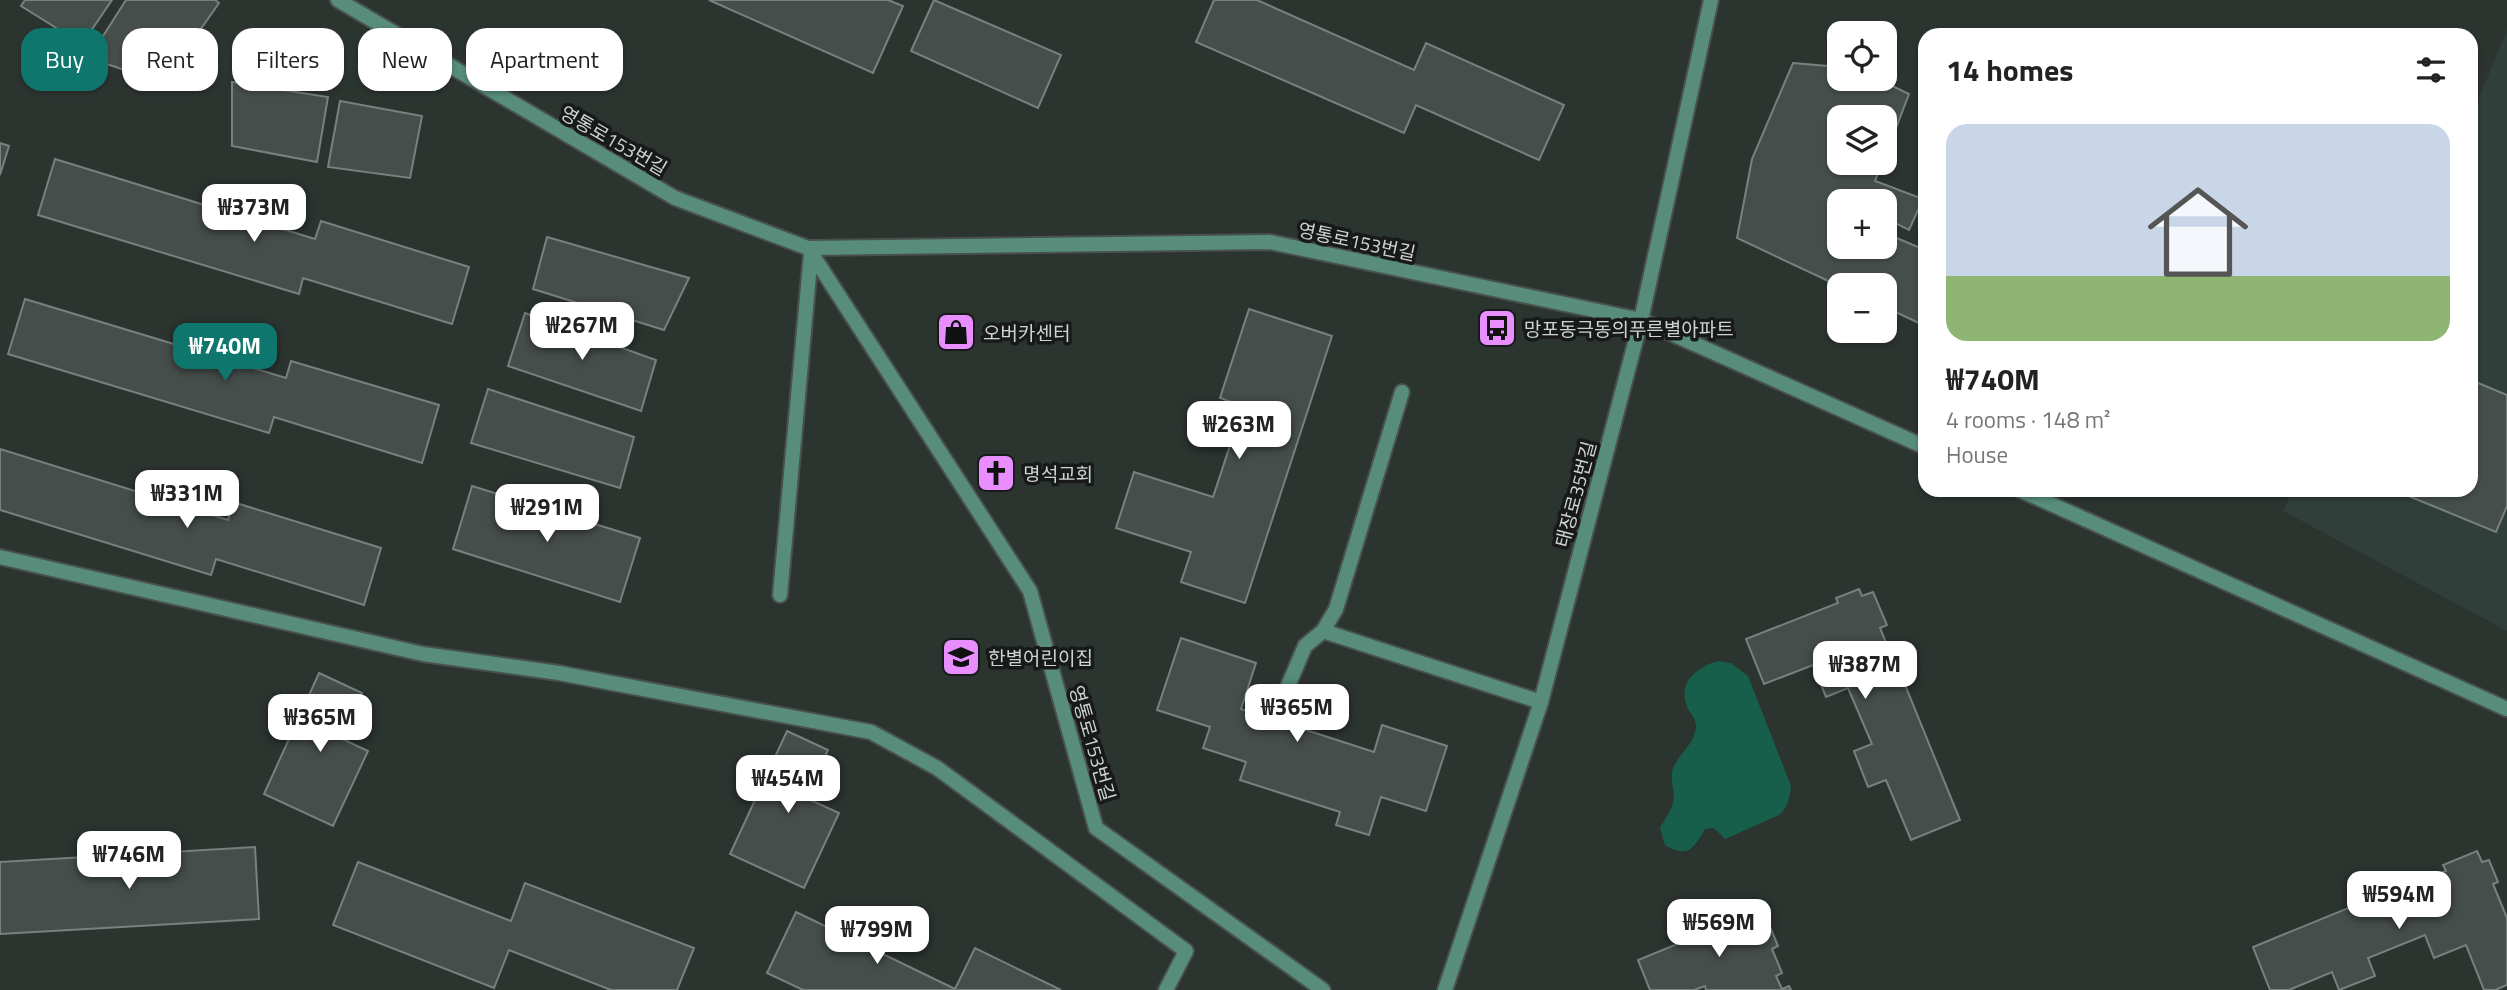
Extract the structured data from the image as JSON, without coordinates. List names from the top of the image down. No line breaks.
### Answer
{"streets":{"street":["영통로153번길","태장로35번길"]},"crossings":[["영통로153번길","태장로35번길"]],"places":{"bus stop":["망포동극동의푸른별아파트"],"shop":["오버카센터"],"church":["명석교회"],"school or university":["한별어린이집"]},"page":{"map_buttons":["+","−"],"chip":["Buy","Rent","Filters","New","Apartment"],"heading":"14 homes","list":[{"name":"₩740M","note":"4 rooms · 148 m² · House"}],"price":["₩373M","₩267M","₩740M","₩263M","₩331M","₩291M","₩387M","₩365M","₩365M","₩454M","₩746M","₩594M","₩569M","₩799M"]}}
